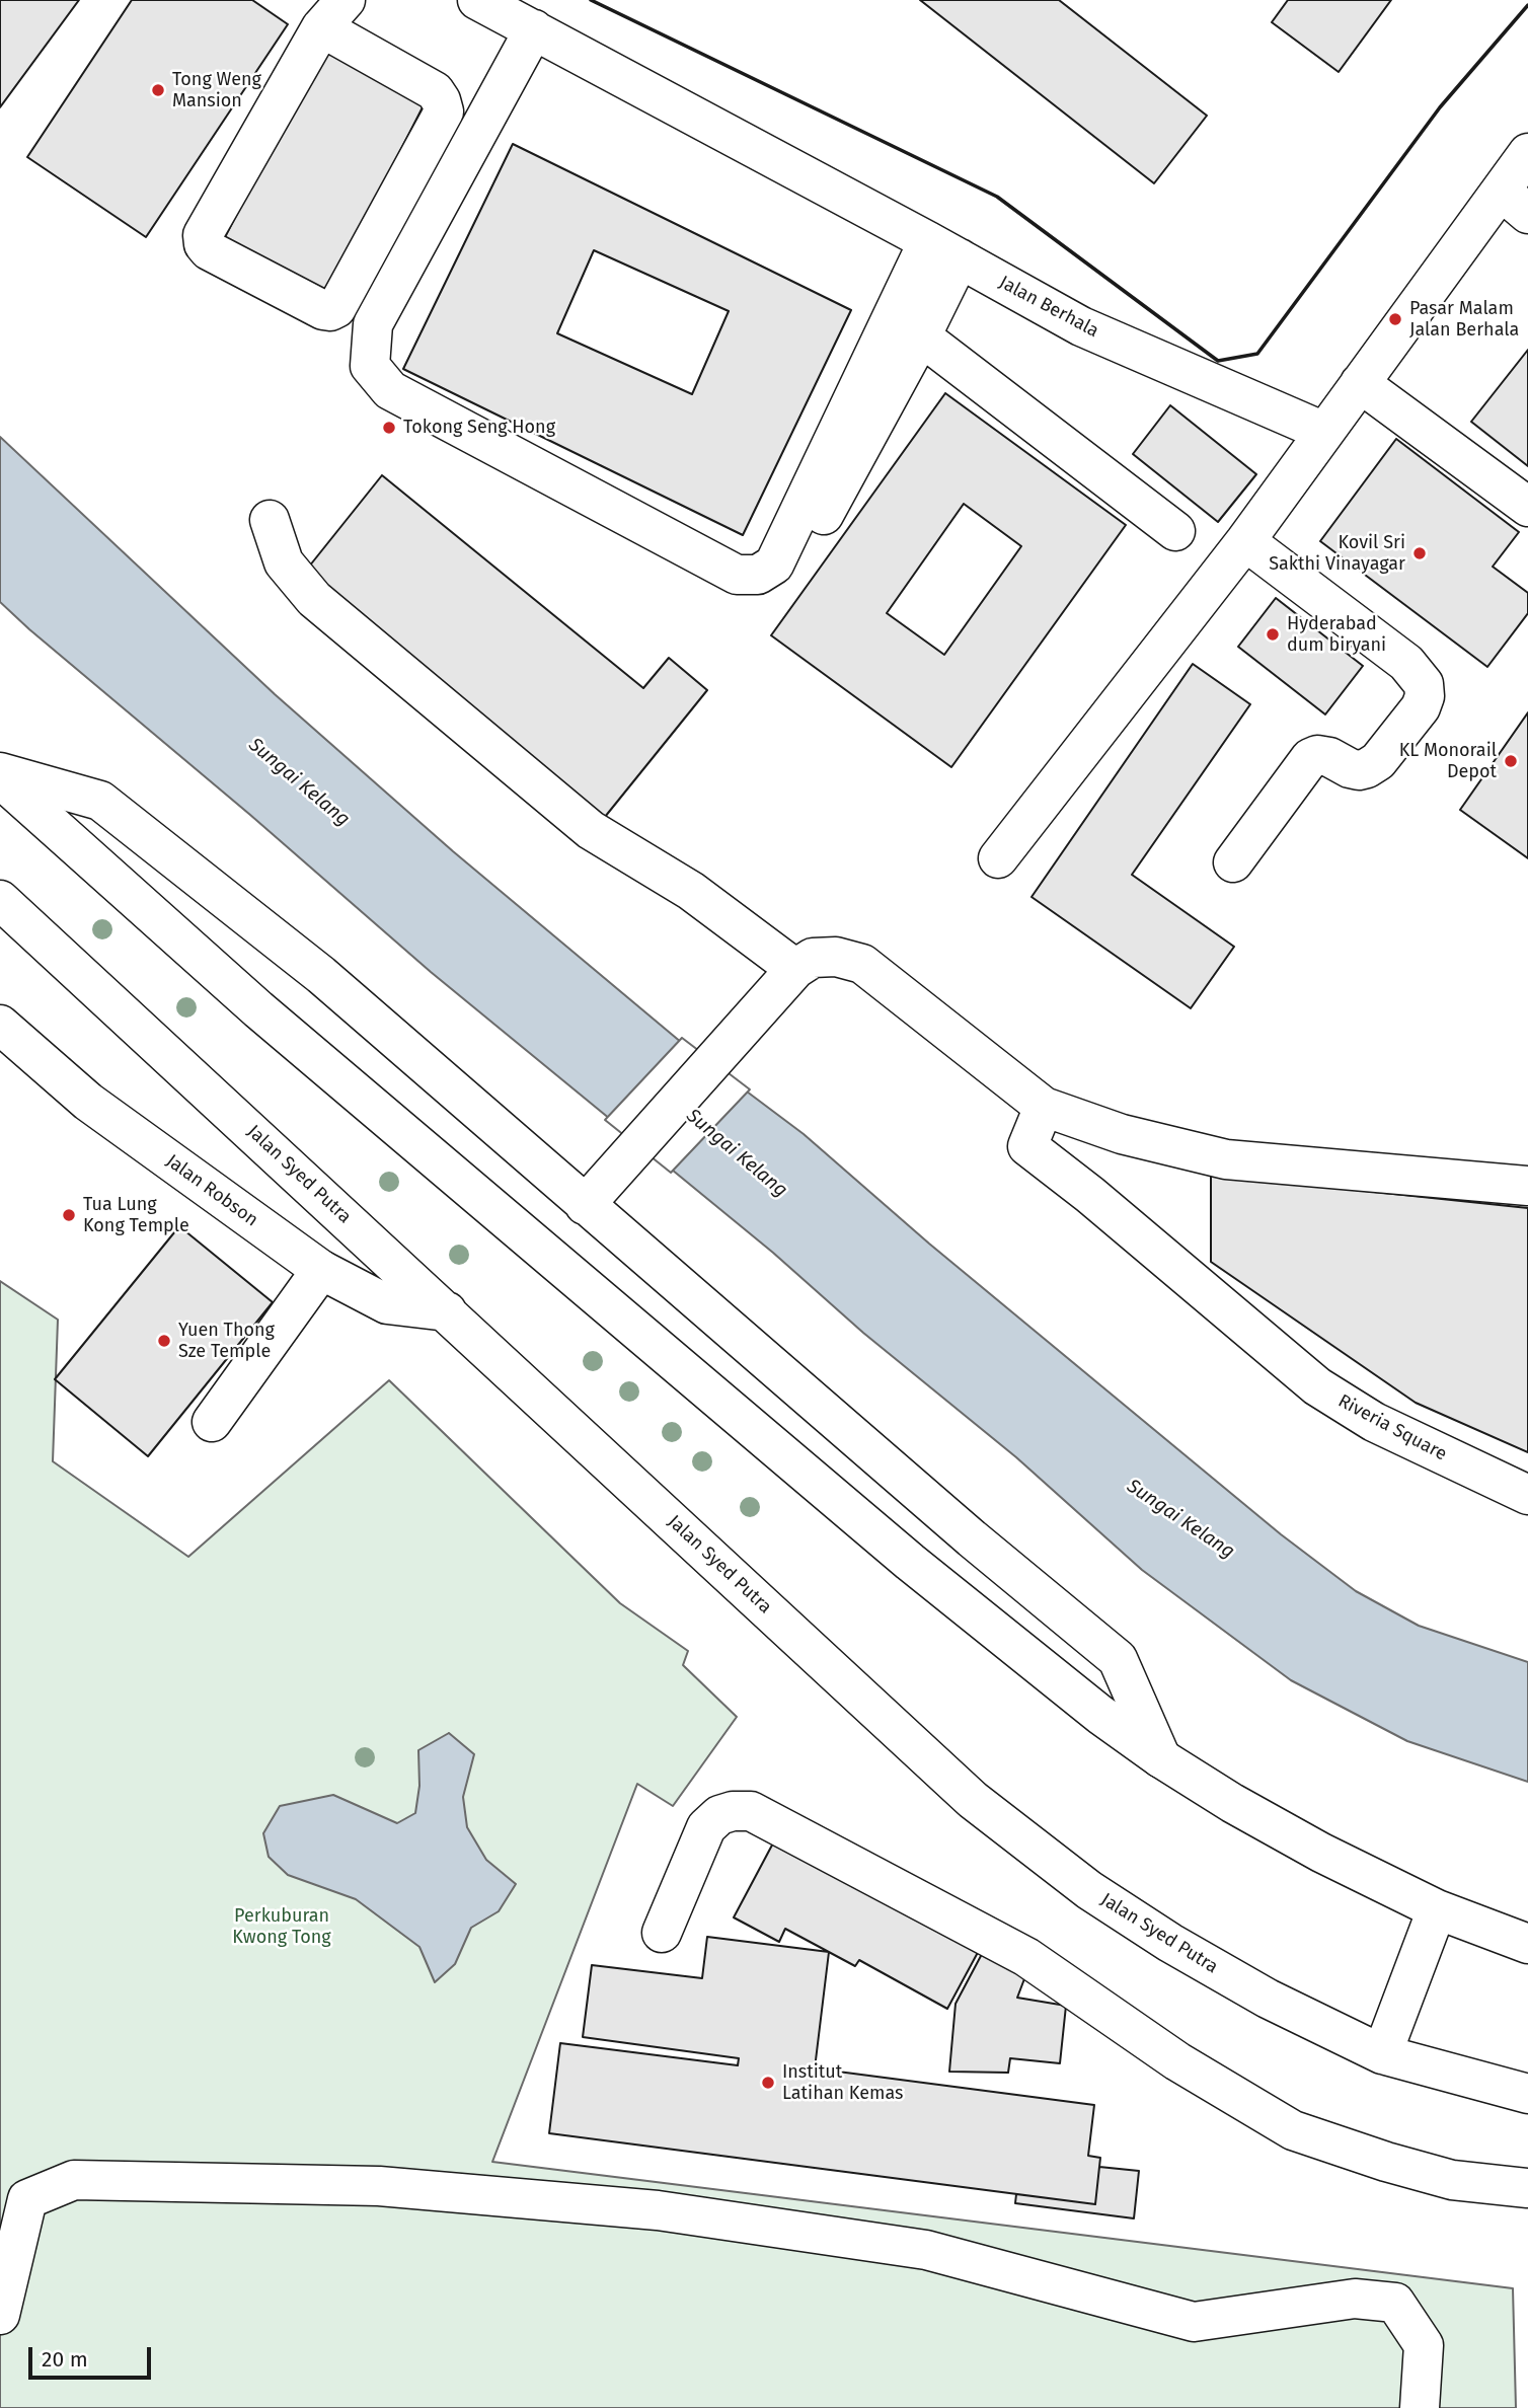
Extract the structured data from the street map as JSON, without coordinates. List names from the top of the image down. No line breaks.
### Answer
{"streets":{"main road":["Jalan Berhala","Jalan Syed Putra","Jalan Robson","Riveria Square"]},"crossings":[["Jalan Syed Putra","Jalan Robson"]],"water":["Sungai Kelang"],"parks":["Perkuburan Kwong Tong"],"places":["Tong Weng Mansion","Pasar Malam Jalan Berhala","Tokong Seng Hong","Kovil Sri Sakthi Vinayagar","Hyderabad dum biryani","KL Monorail Depot","Tua Lung Kong Temple","Yuen Thong Sze Temple","Institut Latihan Kemas"],"scale_bar":"20 m"}
